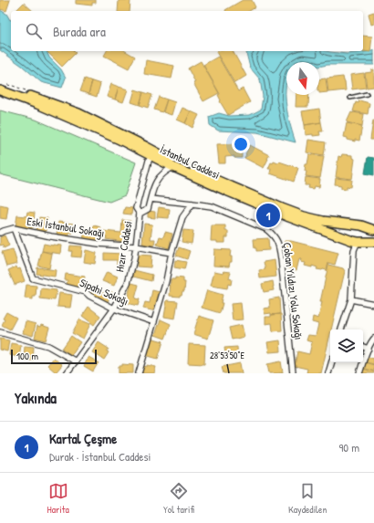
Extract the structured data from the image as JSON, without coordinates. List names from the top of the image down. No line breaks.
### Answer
{"streets":{"main road":["İstanbul Caddesi"],"street":["Eski İstanbul Sokağı","Hızır Caddesi","Çoban Yıldızı Yolu Sokağı","Sipahi Sokağı"]},"crossings":[["İstanbul Caddesi","Hızır Caddesi"],["Eski İstanbul Sokağı","Hızır Caddesi"],["Eski İstanbul Sokağı","Sipahi Sokağı"],["Hızır Caddesi","Çoban Yıldızı Yolu Sokağı"],["Hızır Caddesi","Sipahi Sokağı"]],"scale_bar":"100 m","north":"bottom","page":{"search":"Burada ara","pins":"1","scale":"100 m","heading":"Yakında","list":[{"mark":"1","name":"Kartal Çeşme","note":"Durak · İstanbul Caddesi","value":"90 m"}],"nav":["Harita","Yol tarifi","Kaydedilen"]},"coordinates":["28°53'50\"E"]}
